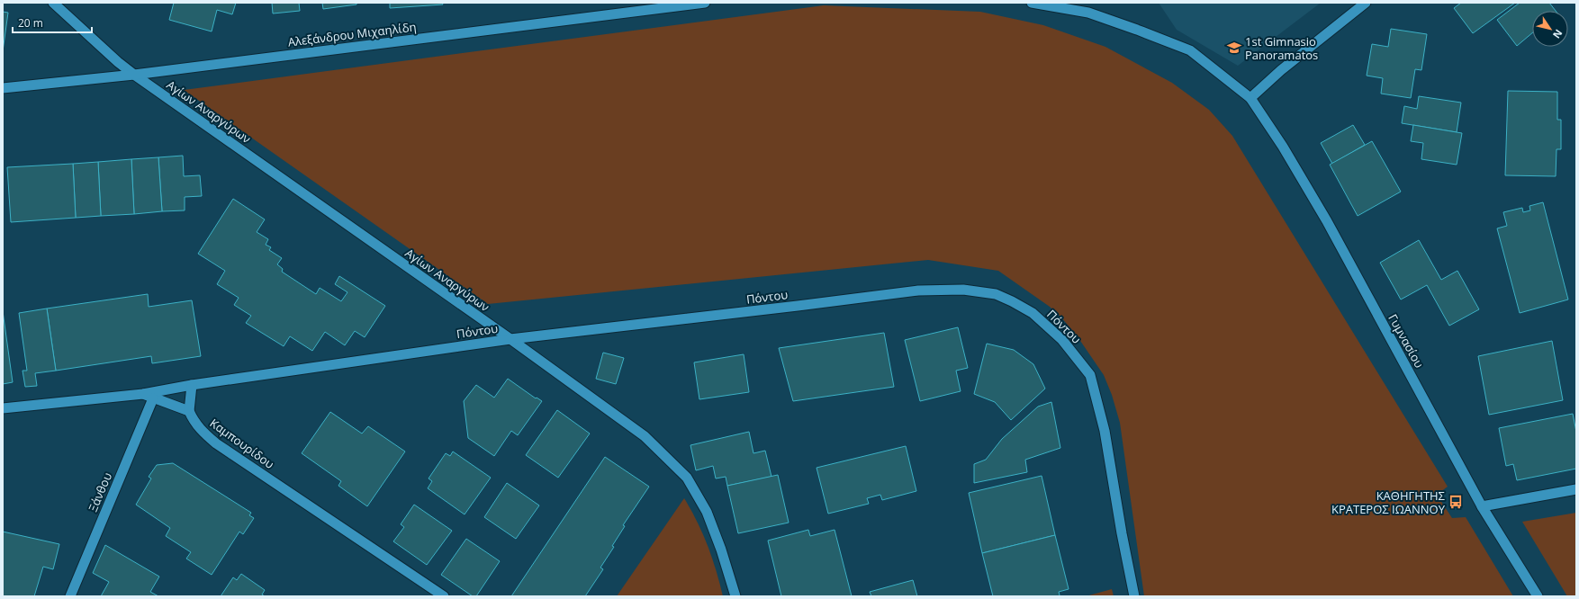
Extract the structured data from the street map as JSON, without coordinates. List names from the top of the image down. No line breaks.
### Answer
{"streets":{"street":["Aλεξάνδρου Mιχαηλίδη","Αγίων Αναργύρων","Πόντου","Γυμνασίου","Καμπουρίδου","Ξάνθου"]},"crossings":[["Aλεξάνδρου Mιχαηλίδη","Αγίων Αναργύρων"],["Αγίων Αναργύρων","Πόντου"]],"places":{"school or university":["1st Gimnasio Panoramatos"],"bus stop":["ΚΑΘΗΓΗΤΗΣ ΚΡΑΤΕΡΟΣ ΙΩΑΝΝΟΥ"]},"scale_bar":"20 m","north":"bottom right"}
